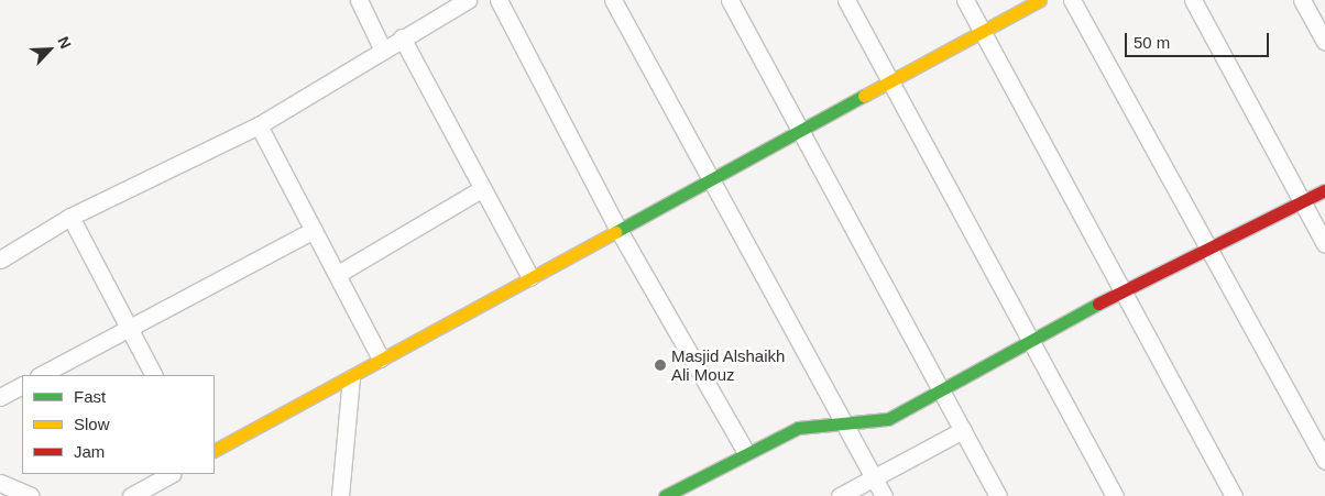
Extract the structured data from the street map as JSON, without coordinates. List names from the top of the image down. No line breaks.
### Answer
{"places":["Masjid Alshaikh Ali Mouz"],"legend":["Fast","Slow","Jam"],"scale_bar":"50 m","north":"top right"}
